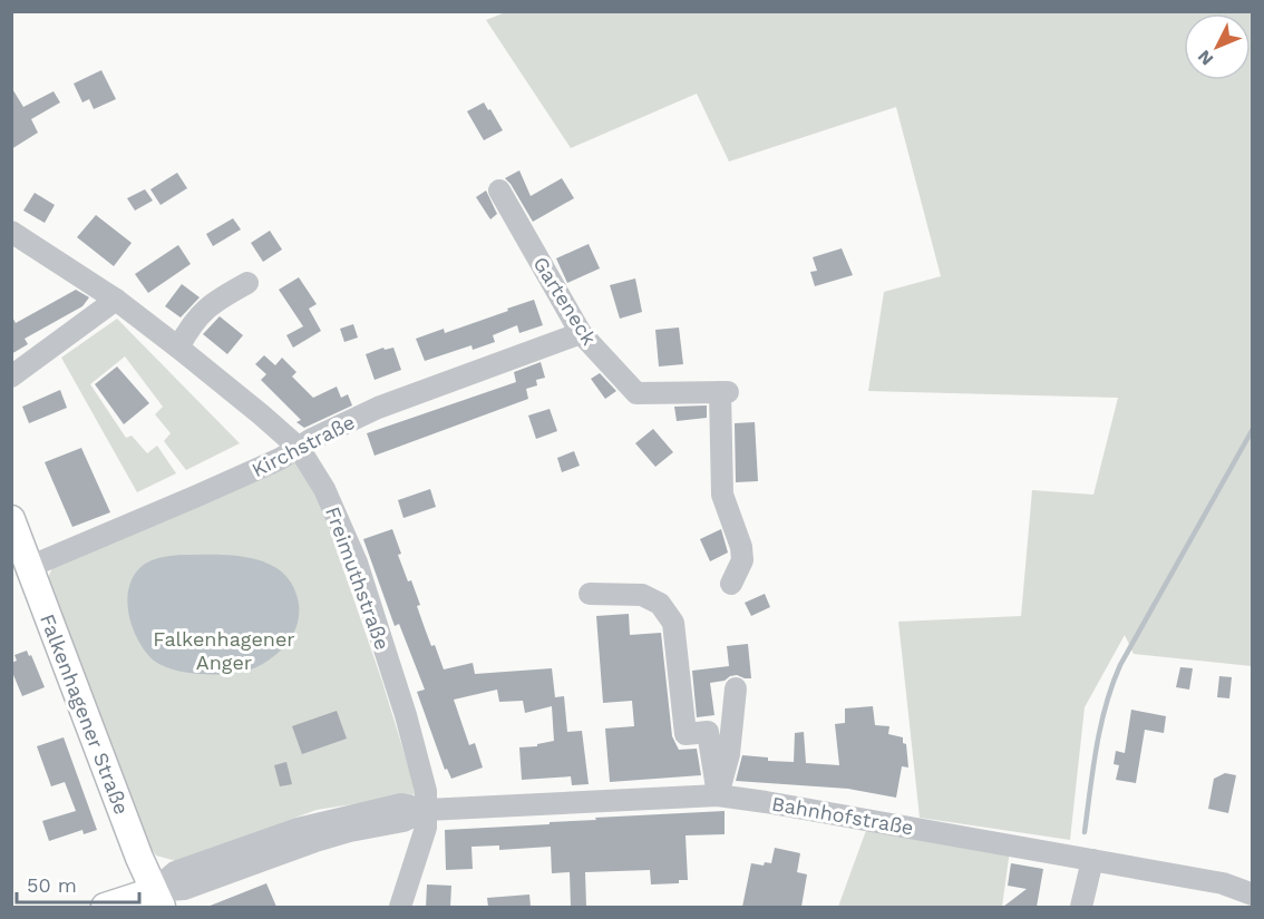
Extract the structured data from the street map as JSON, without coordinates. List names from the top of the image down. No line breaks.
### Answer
{"streets":{"main road":["Falkenhagener Straße"],"street":["Garteneck","Kirchstraße","Freimuthstraße","Bahnhofstraße"]},"crossings":[["Garteneck","Kirchstraße"],["Kirchstraße","Freimuthstraße"],["Kirchstraße","Falkenhagener Straße"],["Freimuthstraße","Bahnhofstraße"],["Falkenhagener Straße","Bahnhofstraße"]],"parks":["Falkenhagener Anger"],"scale_bar":"50 m","north":"bottom left"}
